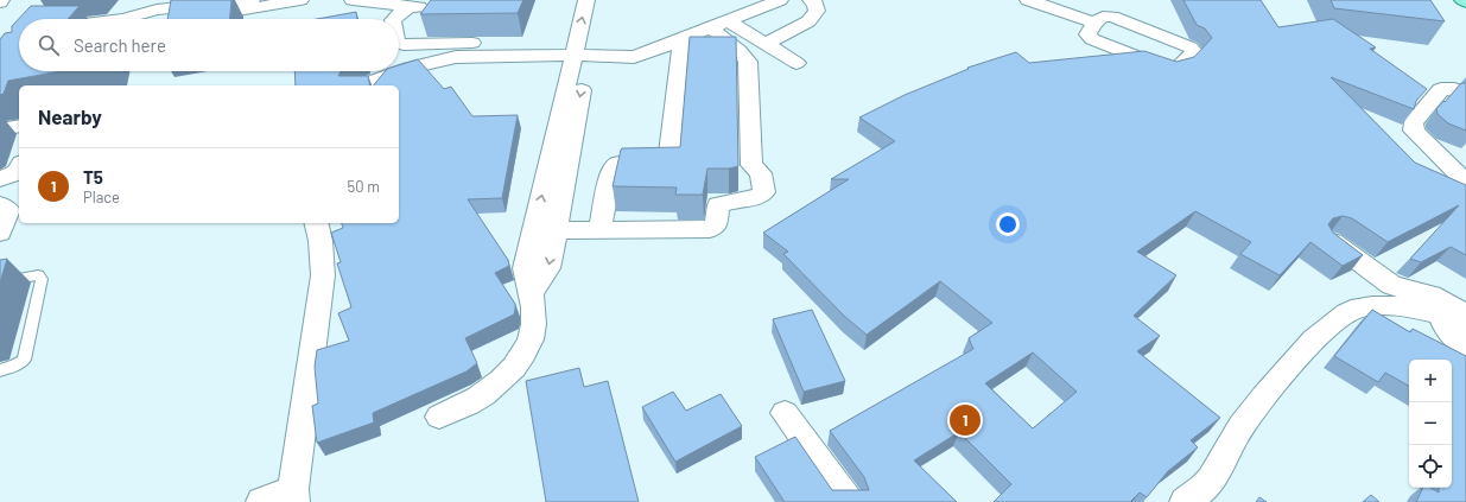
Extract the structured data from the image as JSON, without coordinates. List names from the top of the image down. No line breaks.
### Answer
{"page":{"search":"Search here","heading":"Nearby","list":[{"mark":"1","name":"T5","note":"Place","value":"50 m"}],"map_buttons":["+","−"],"pins":"1"}}
